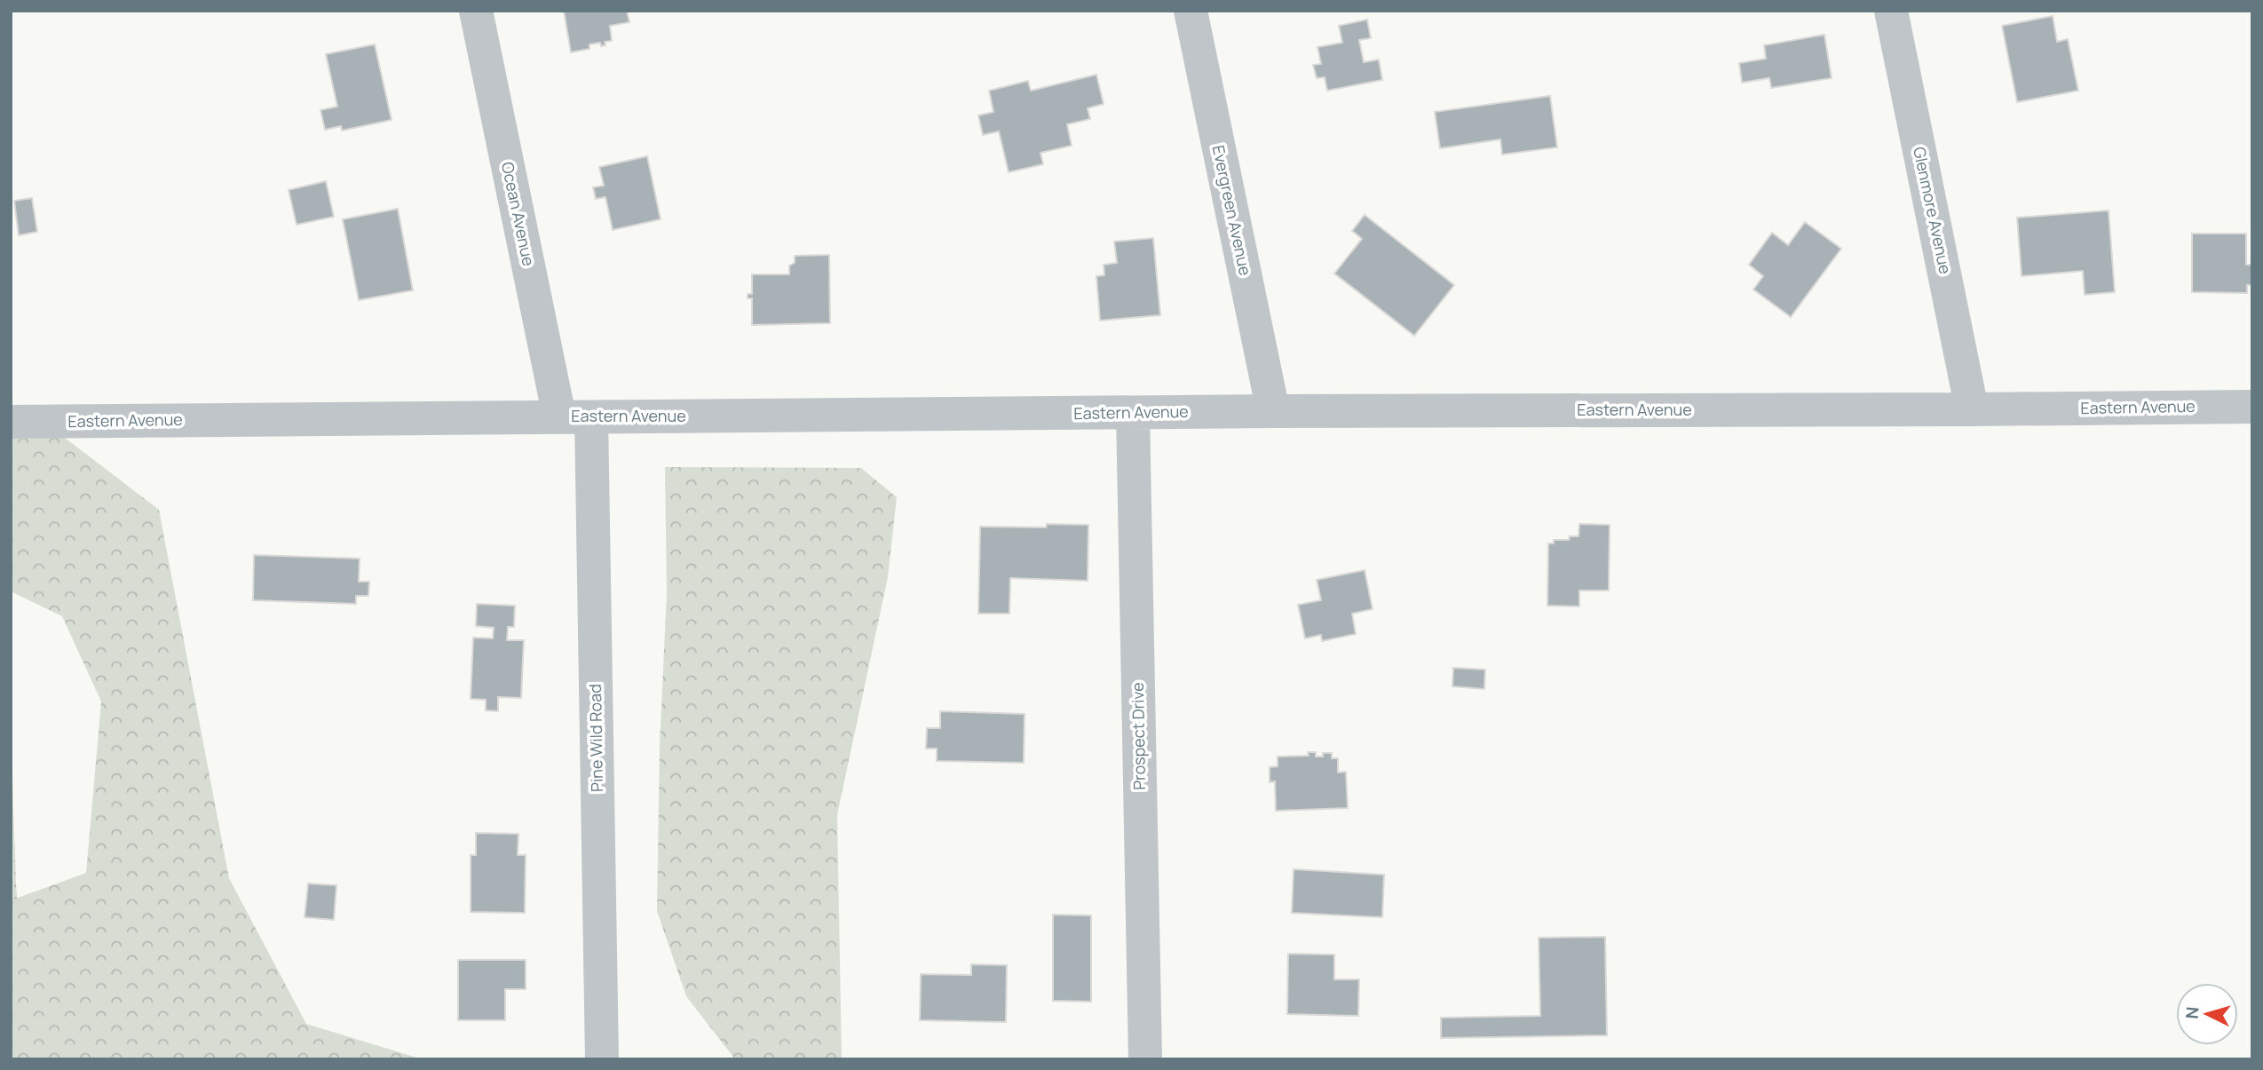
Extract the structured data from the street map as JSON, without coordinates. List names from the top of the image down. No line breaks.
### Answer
{"streets":{"street":["Evergreen Avenue","Glenmore Avenue","Ocean Avenue","Eastern Avenue","Prospect Drive","Pine Wild Road"]},"crossings":[["Evergreen Avenue","Eastern Avenue"],["Glenmore Avenue","Eastern Avenue"],["Ocean Avenue","Eastern Avenue"],["Ocean Avenue","Pine Wild Road"],["Eastern Avenue","Prospect Drive"],["Eastern Avenue","Pine Wild Road"]],"north":"left"}
